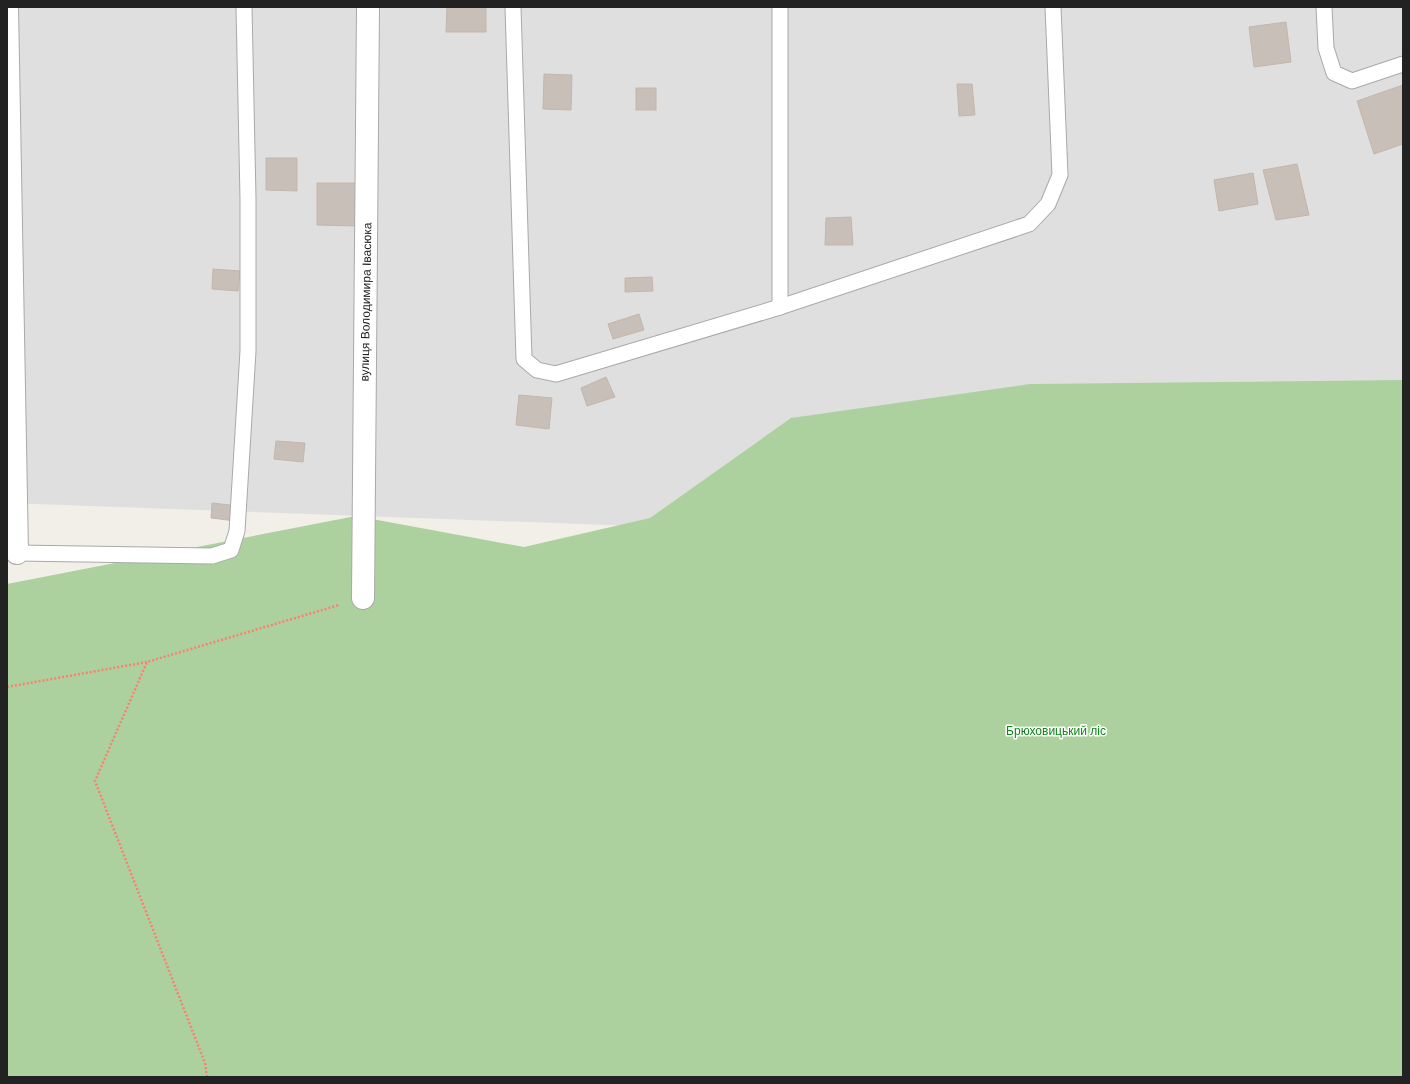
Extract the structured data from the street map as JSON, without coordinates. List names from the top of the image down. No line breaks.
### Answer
{"streets":{"street":["вулиця Володимира Івасюка"]},"parks":["Брюховицький ліс"]}
